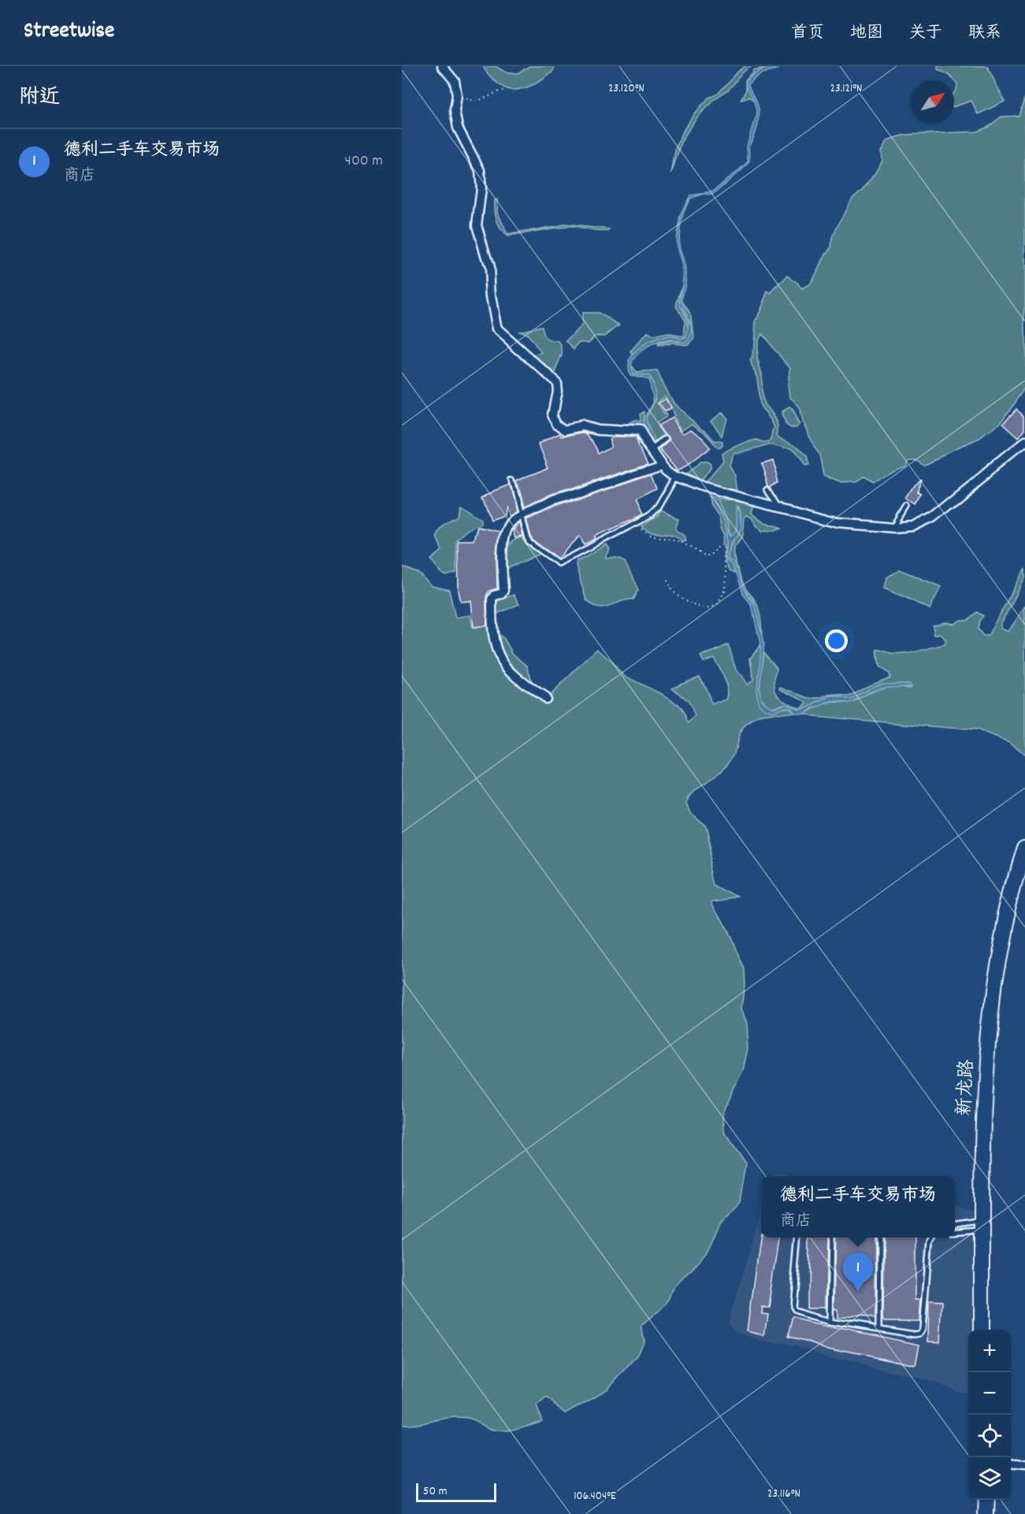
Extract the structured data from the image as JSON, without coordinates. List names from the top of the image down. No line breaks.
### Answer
{"streets":{"main road":["新龙路"]},"scale_bar":"50 m","north":"top right","page":{"header":"Streetwise","nav":["首页","地图","关于","联系"],"heading":"附近","list":[{"mark":"1","name":"德利二手车交易市场","note":"商店","value":"400 m"}],"popup":["德利二手车交易市场","商店"],"pins":"1","map_buttons":["+","−"],"scale":"50 m"},"coordinates":["23.120°N","23.121°N","23.116°N","106.404°E"]}
